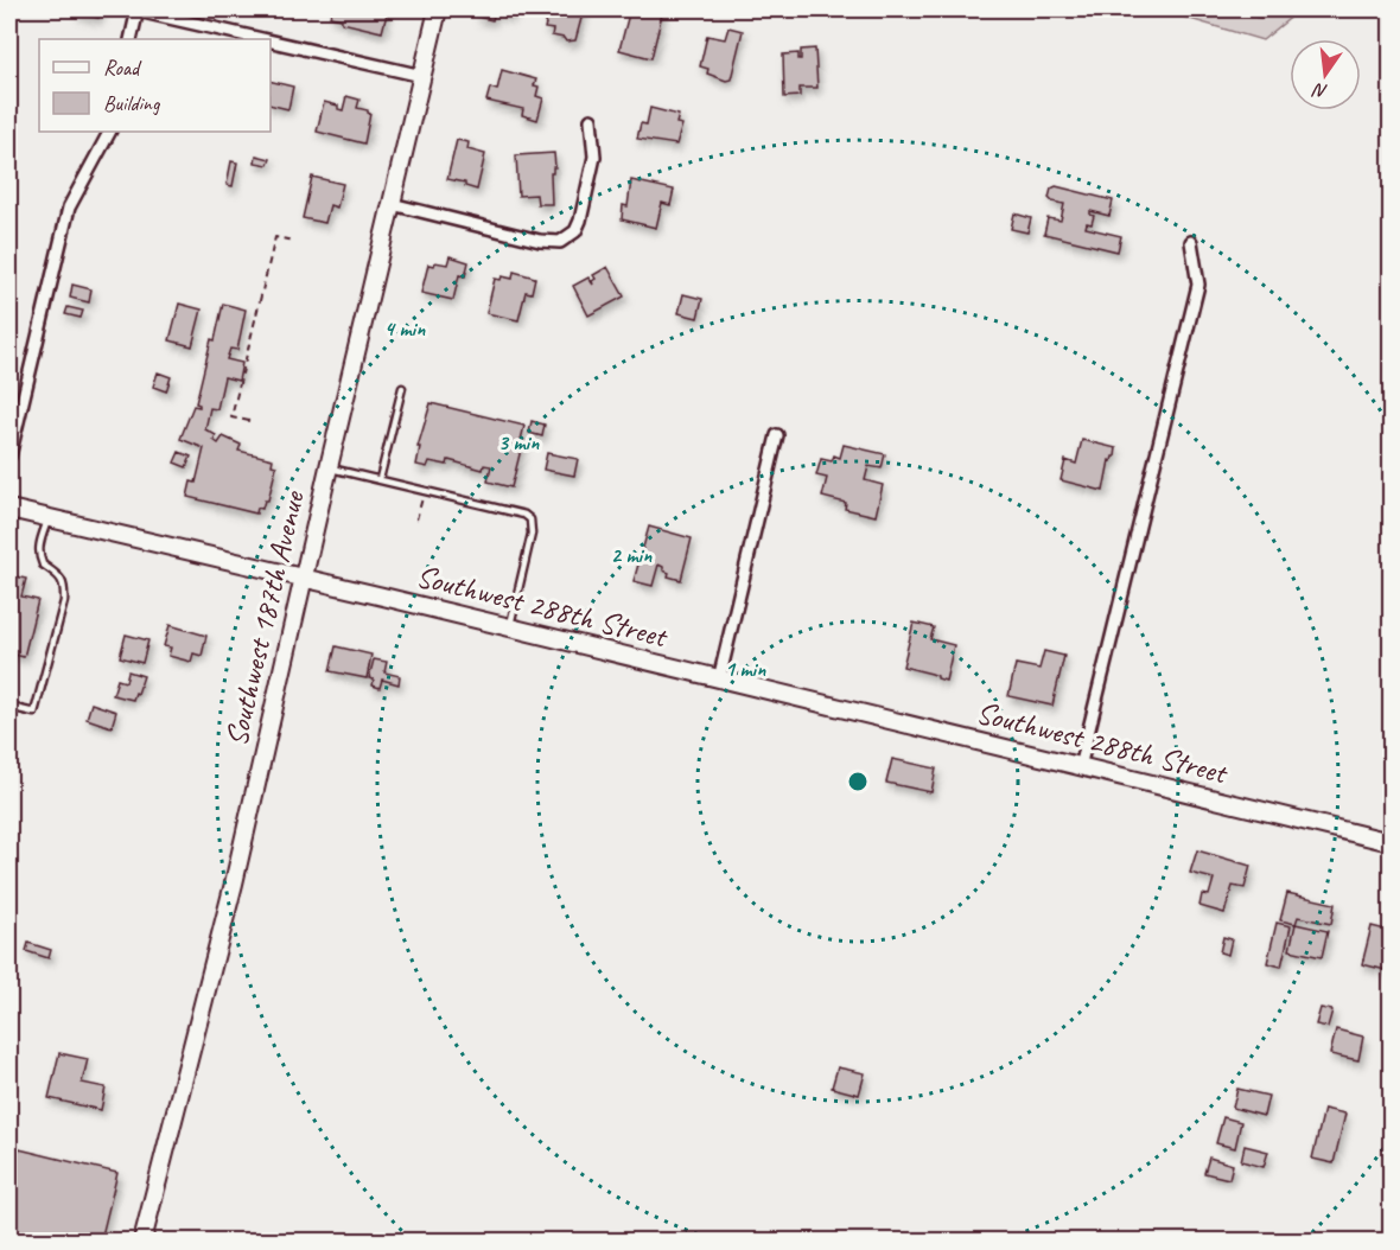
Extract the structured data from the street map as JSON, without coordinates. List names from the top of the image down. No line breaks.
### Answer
{"streets":{"street":["Southwest 288th Street","Southwest 187th Avenue"]},"crossings":[["Southwest 288th Street","Southwest 187th Avenue"]],"legend":["Road","Building"],"north":"bottom","rings":["4 min","3 min","2 min","1 min"]}
